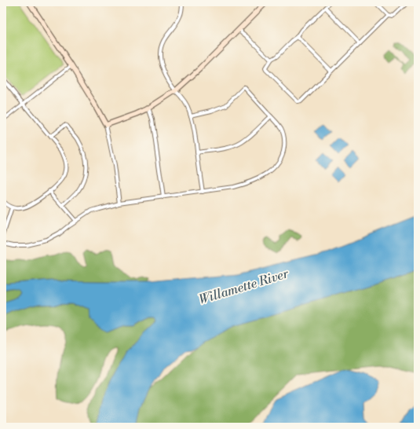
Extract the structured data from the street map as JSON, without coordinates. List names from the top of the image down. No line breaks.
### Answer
{"water":["Willamette River"]}
